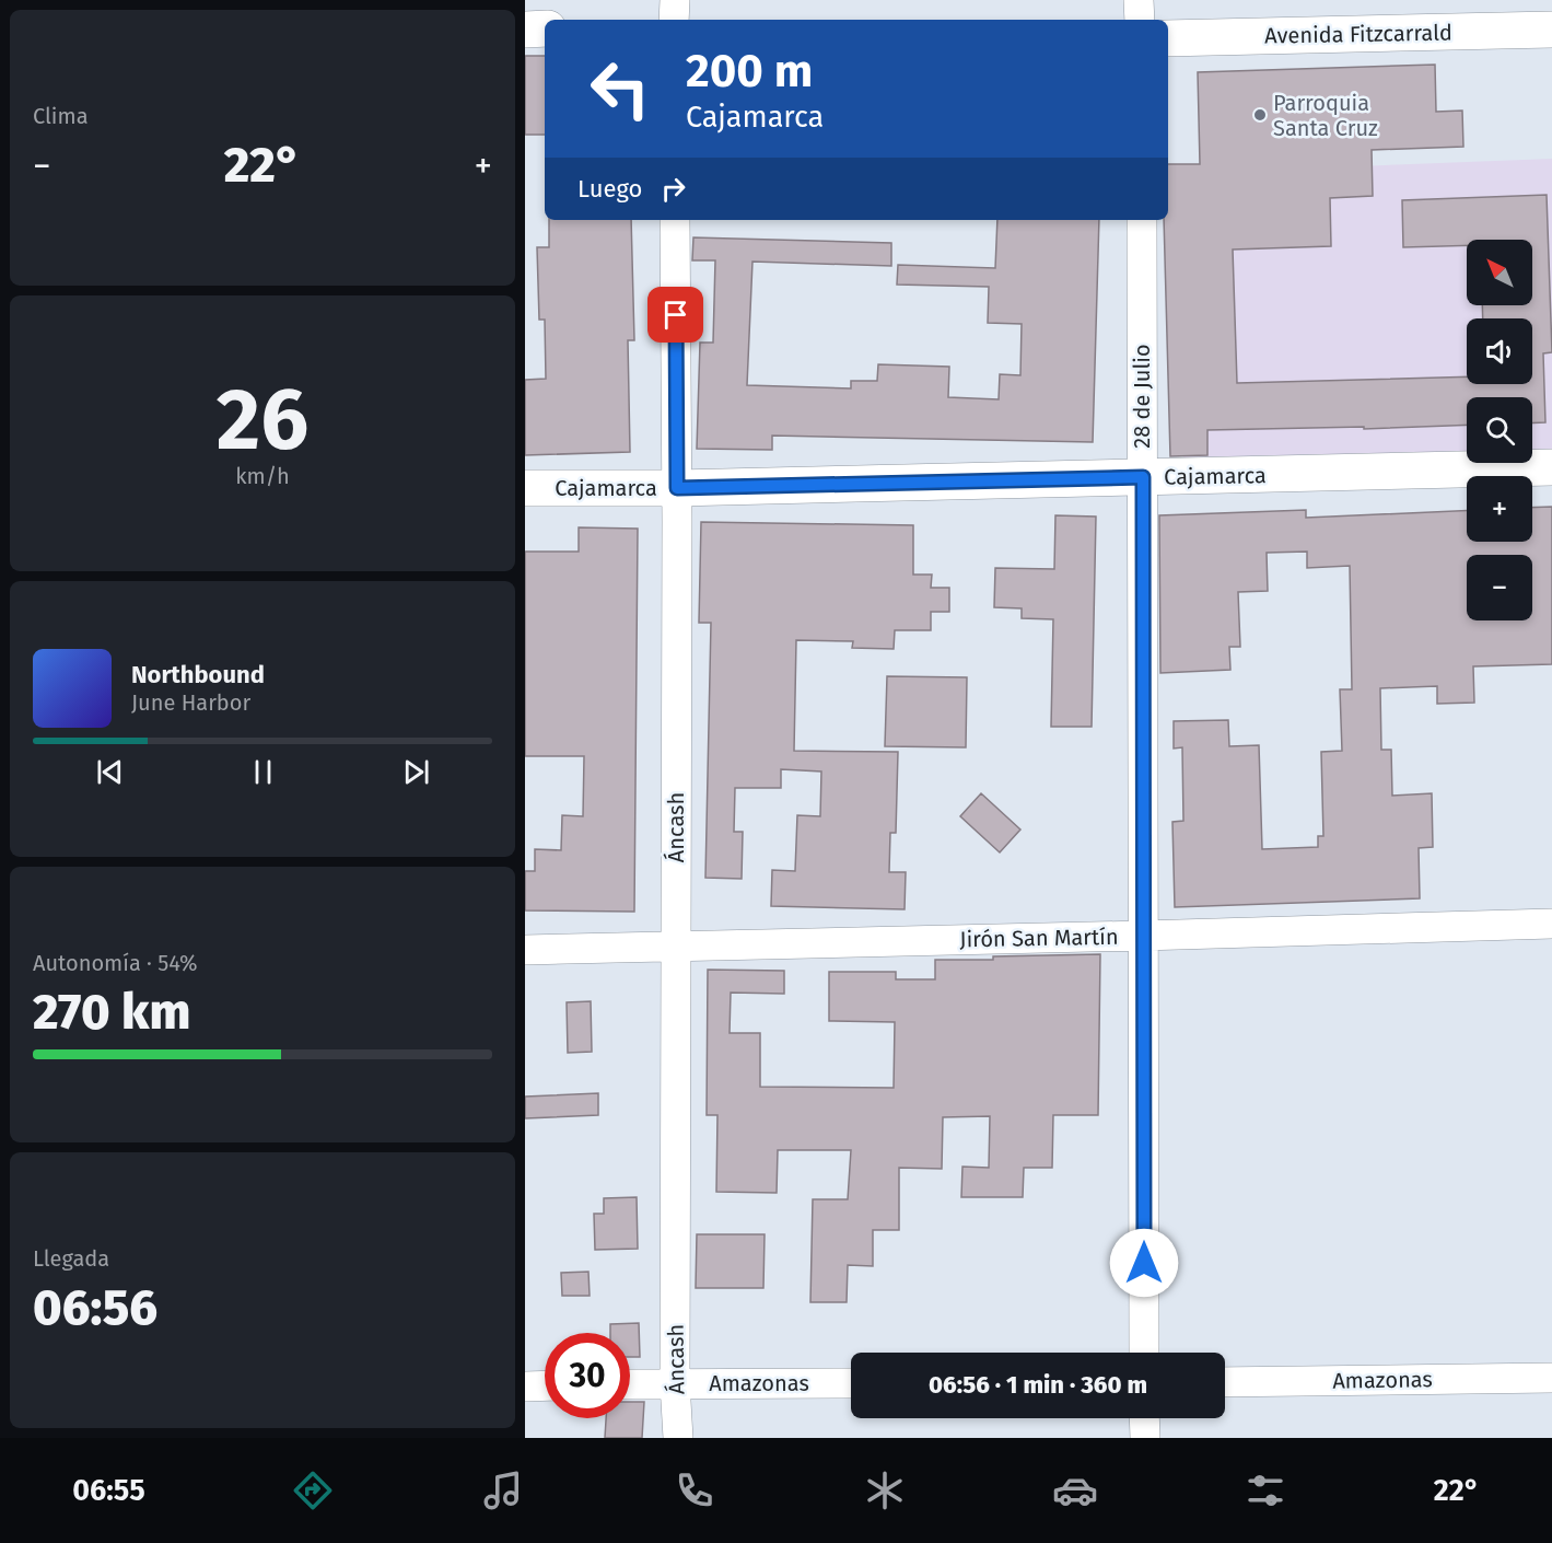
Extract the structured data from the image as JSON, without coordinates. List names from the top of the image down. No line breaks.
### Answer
{"streets":{"street":["Avenida Fitzcarrald","28 de Julio","Cajamarca","Áncash","Jirón San Martín","Amazonas"]},"crossings":[["28 de Julio","Cajamarca"],["28 de Julio","Jirón San Martín"],["Cajamarca","Áncash"],["Áncash","Jirón San Martín"],["Áncash","Amazonas"]],"places":["Parroquia Santa Cruz"],"north":"top left","page":{"tile":["Clima",["26","km/h"],["Autonomía · 54%","270 km"],["Llegada","06:56"]],"turn":["200 m","Cajamarca"],"heat":["−","22°","+"],"then":"Luego","map_buttons":["+","−"],"song":["Northbound","June Harbor"],"limit":"30","trip":"06:56 · 1 min · 360 m","tabs":["06:55","22°"]}}
